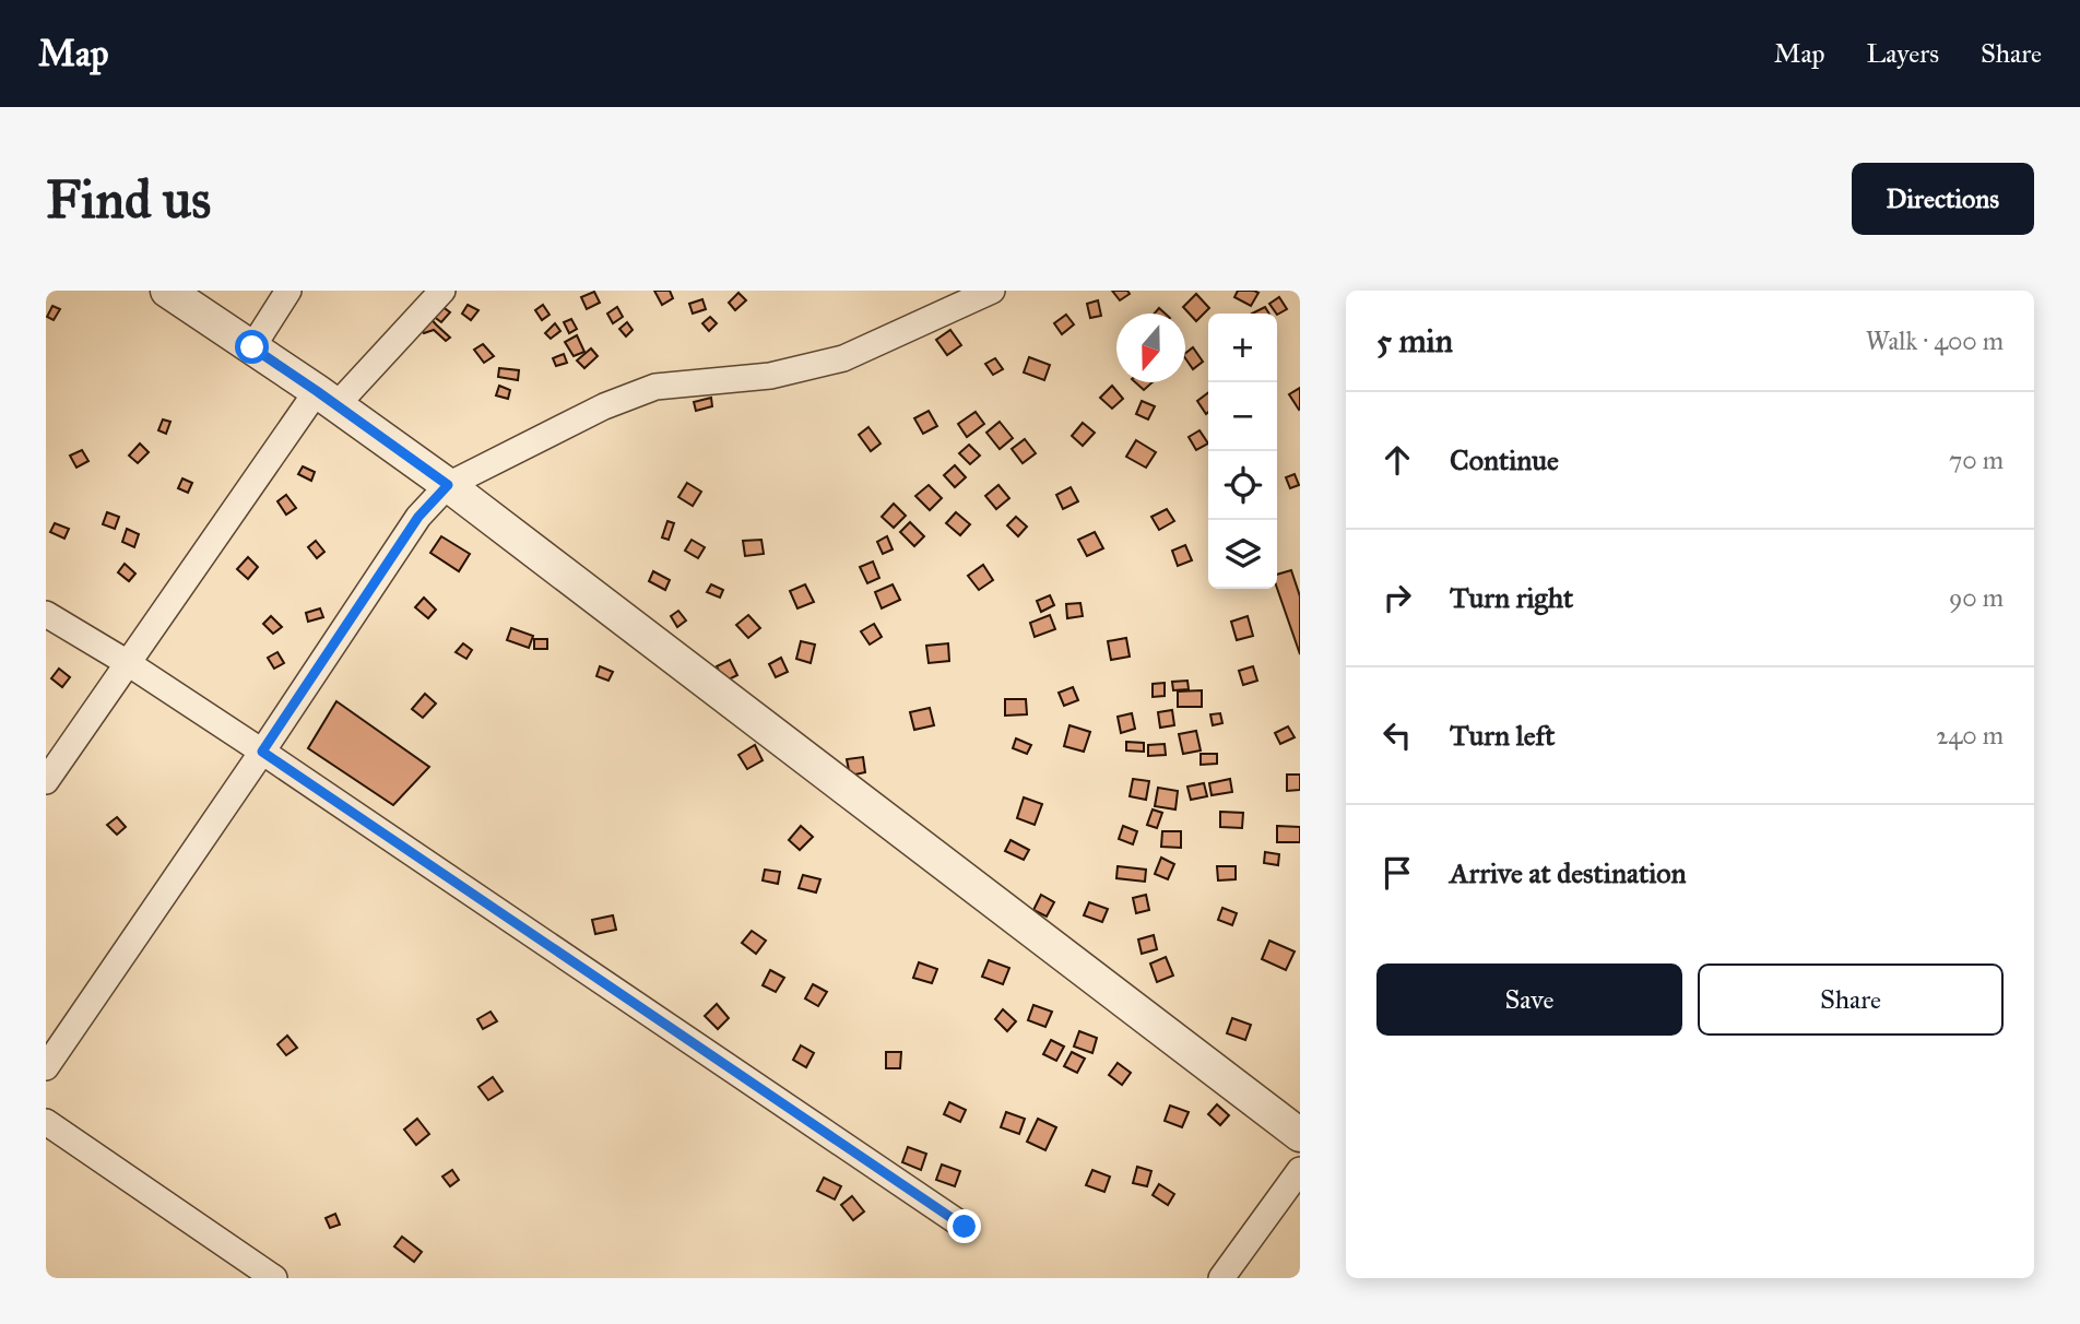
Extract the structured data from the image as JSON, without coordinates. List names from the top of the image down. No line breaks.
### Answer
{"north":"bottom","page":{"header":"Map","nav":["Map","Layers","Share"],"buttons":["Directions",["Save","Share"]],"title":"Find us","heading":["5 min","Walk · 400 m"],"map_buttons":["+","−"],"list":[["Continue","70 m"],["Turn right","90 m"],["Turn left","240 m"],"Arrive at destination"]}}
